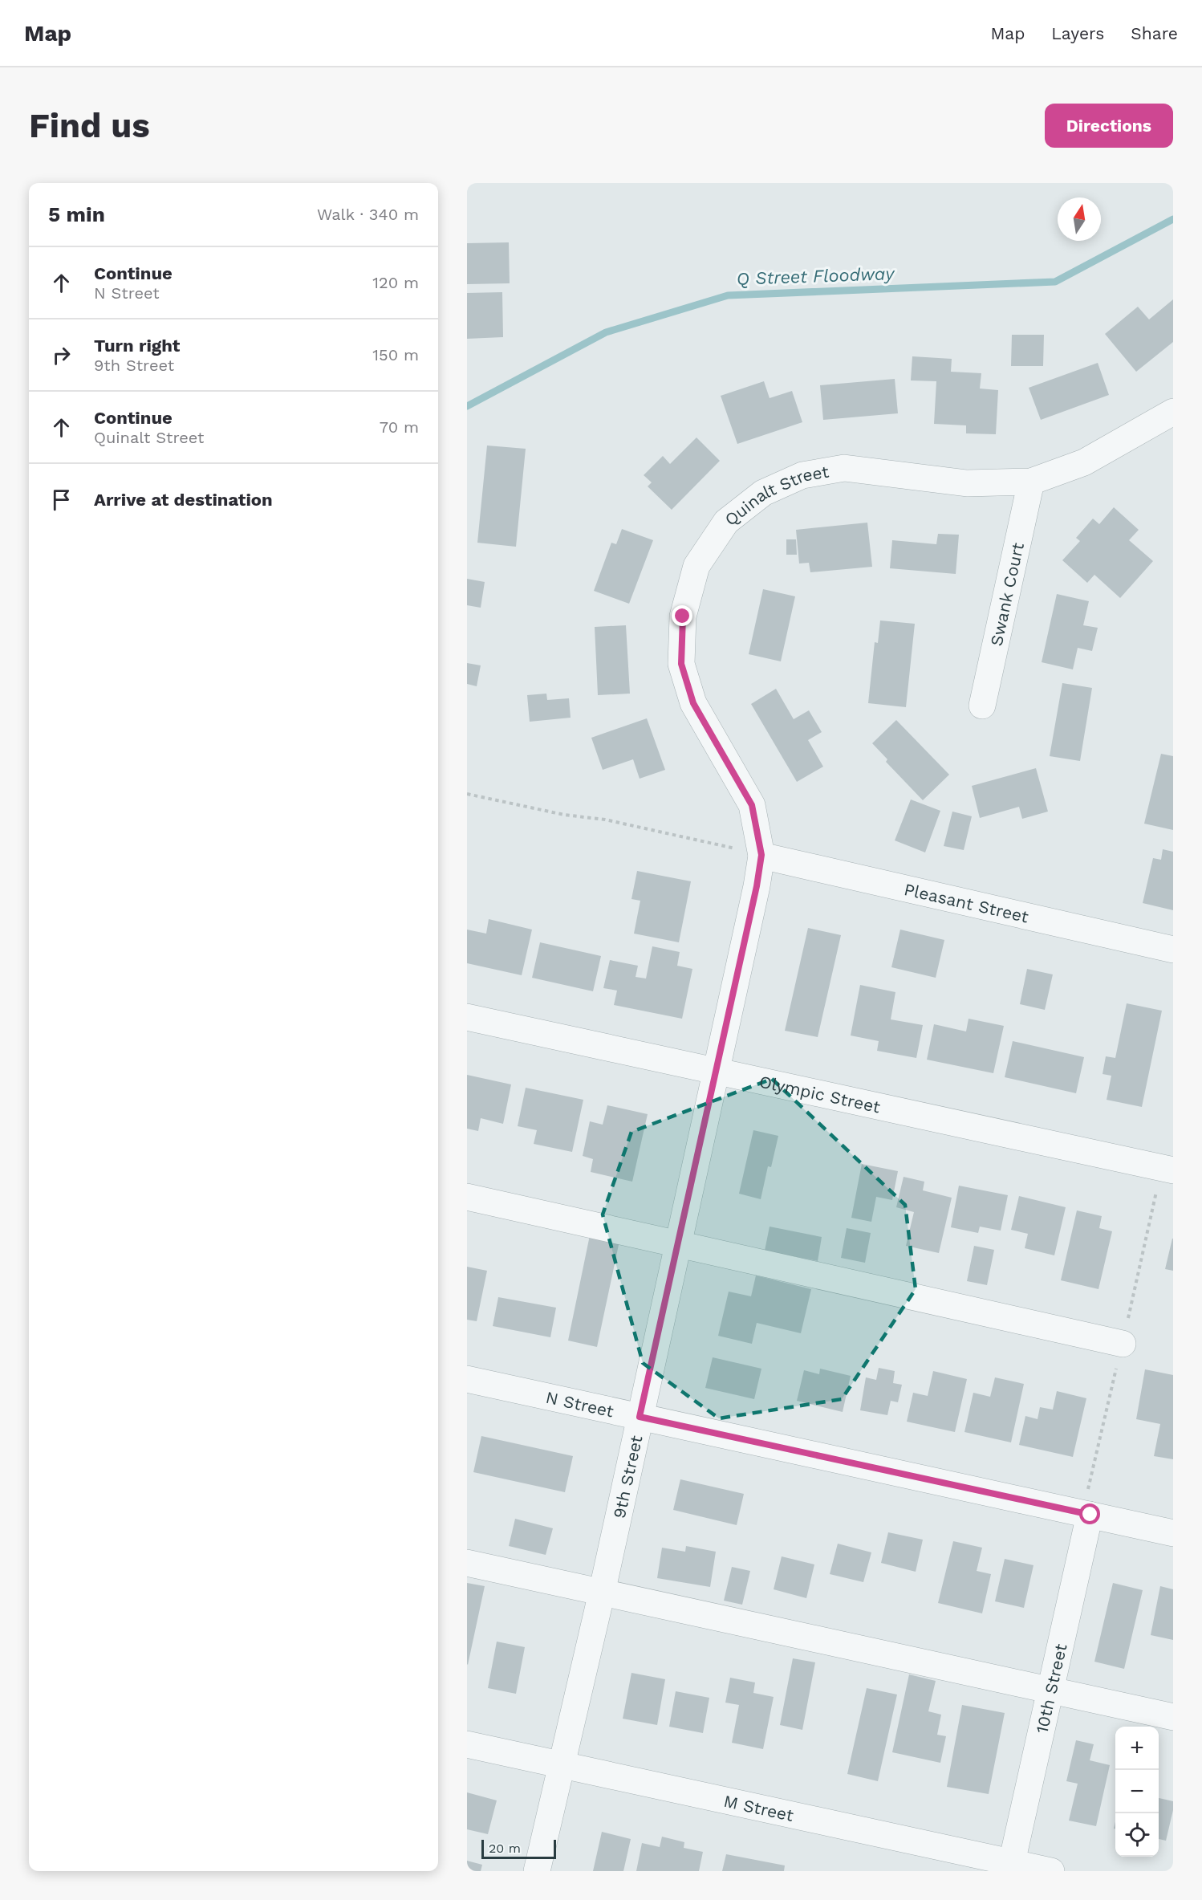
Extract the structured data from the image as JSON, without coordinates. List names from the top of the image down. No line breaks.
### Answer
{"streets":{"street":["Quinalt Street","Swank Court","Pleasant Street","Olympic Street","N Street","9th Street","10th Street","M Street"]},"crossings":[["Quinalt Street","Swank Court"],["Quinalt Street","Pleasant Street"],["Quinalt Street","9th Street"],["Pleasant Street","9th Street"],["Olympic Street","9th Street"],["N Street","9th Street"],["N Street","10th Street"],["9th Street","M Street"],["10th Street","M Street"]],"water":["Q Street Floodway"],"scale_bar":"20 m","north":"top","page":{"header":"Map","nav":["Map","Layers","Share"],"buttons":"Directions","title":"Find us","heading":["5 min","Walk · 340 m"],"list":[["Continue","N Street","120 m"],["Turn right","9th Street","150 m"],["Continue","Quinalt Street","70 m"],"Arrive at destination"],"map_buttons":["+","−"],"scale":"20 m"}}
